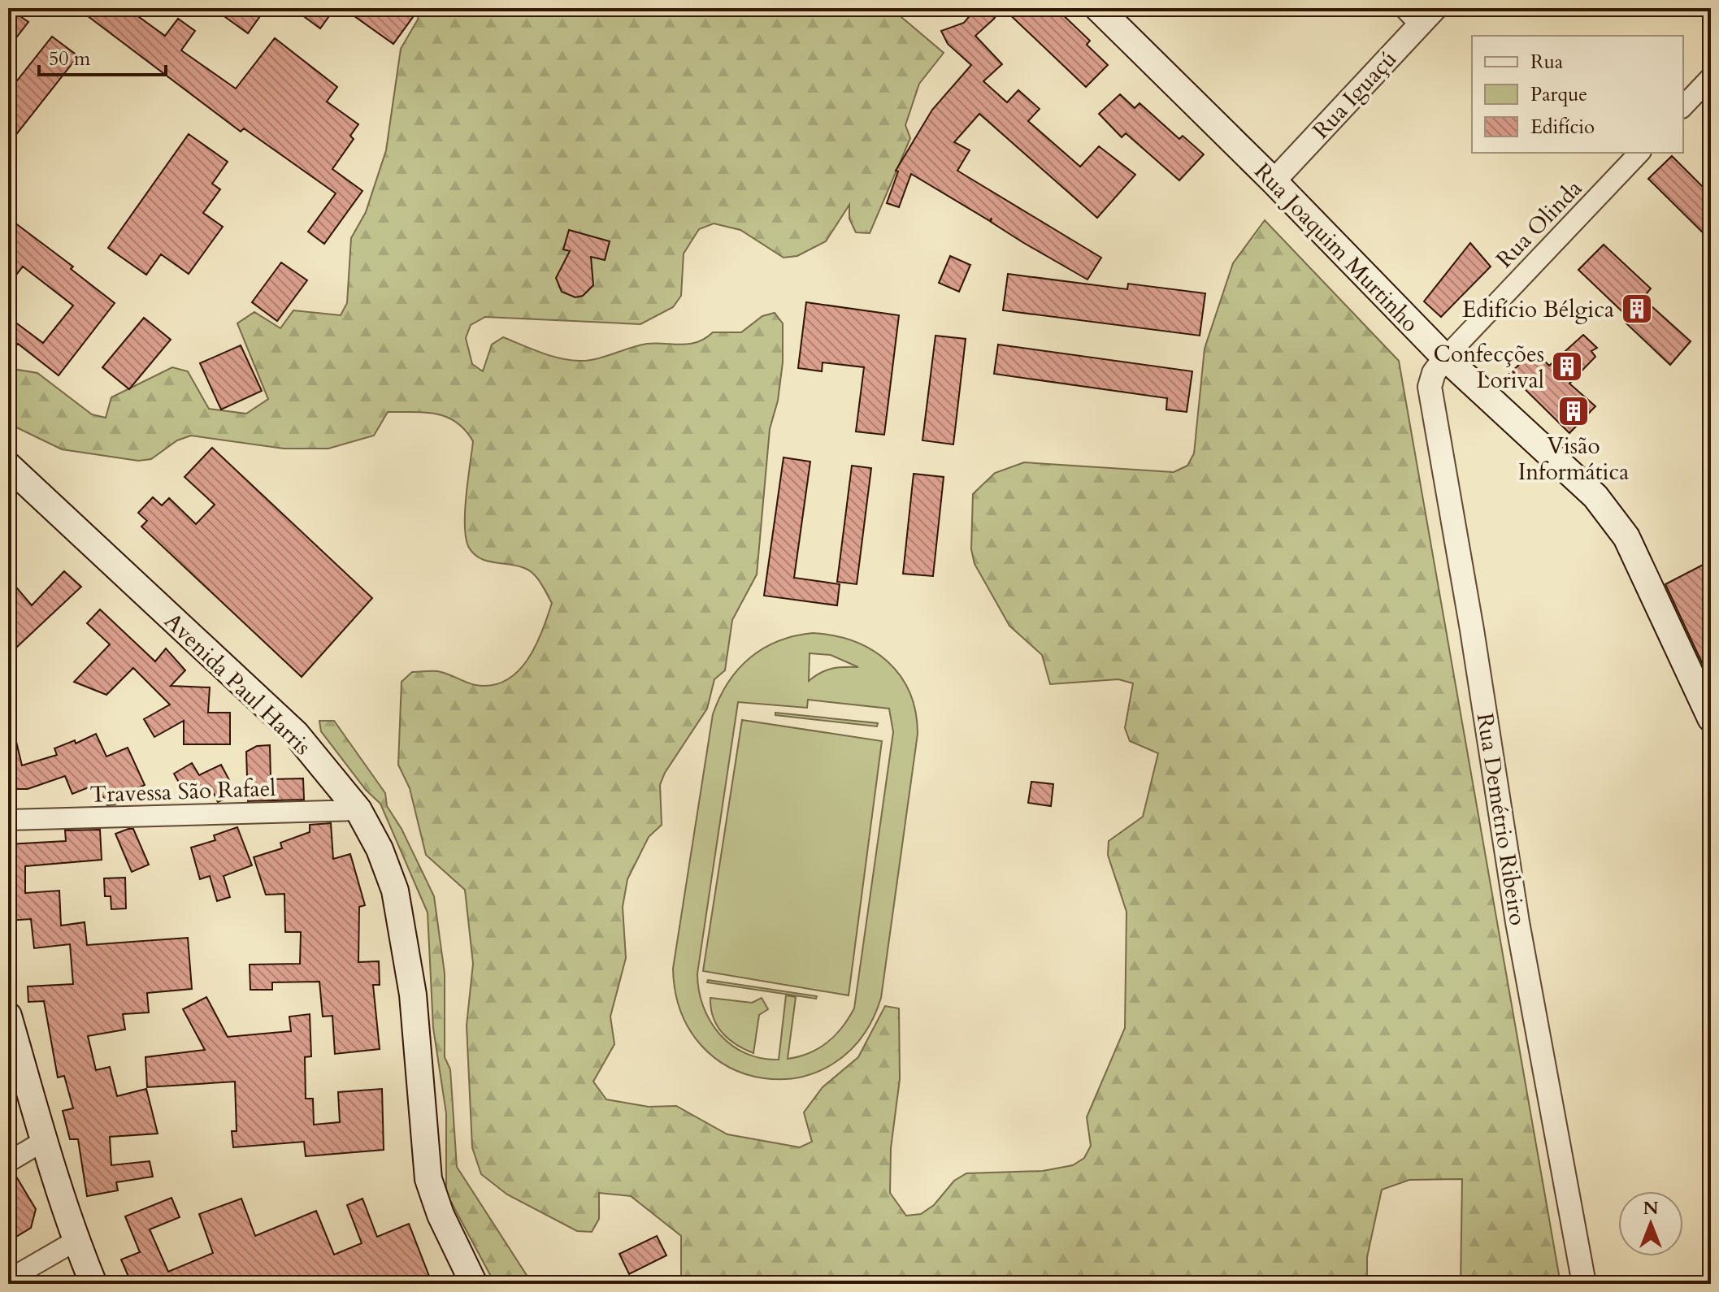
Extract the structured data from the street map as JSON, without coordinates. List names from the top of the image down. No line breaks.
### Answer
{"streets":{"main road":["Rua Joaquim Murtinho","Avenida Paul Harris"],"street":["Rua Iguaçú","Rua Olinda","Travessa São Rafael","Rua Demétrio Ribeiro"]},"crossings":[["Rua Iguaçú","Rua Joaquim Murtinho"],["Rua Olinda","Rua Joaquim Murtinho"],["Rua Olinda","Rua Demétrio Ribeiro"],["Rua Joaquim Murtinho","Rua Demétrio Ribeiro"],["Avenida Paul Harris","Travessa São Rafael"]],"places":{"building":["Edifício Bélgica","Confecções Lorival","Visão Informática"]},"legend":["Rua","Parque","Edifício"],"scale_bar":"50 m","north":"top"}
